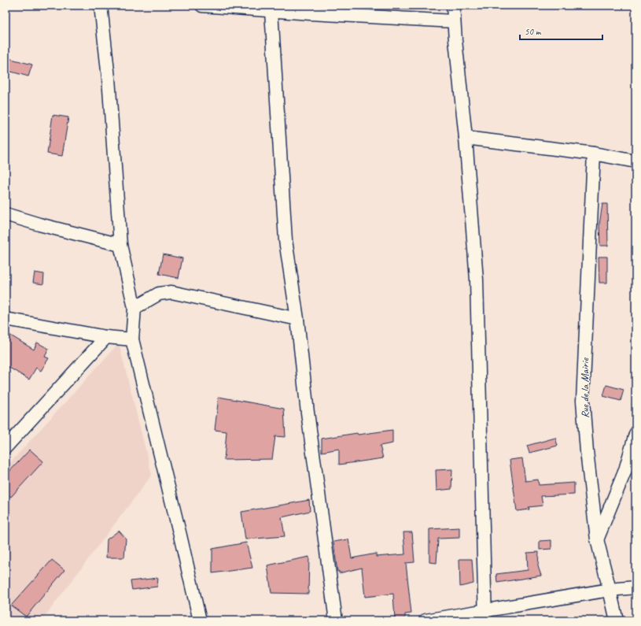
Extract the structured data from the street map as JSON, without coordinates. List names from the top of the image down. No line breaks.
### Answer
{"streets":{"street":["Rue de la Mairie"]},"scale_bar":"50 m"}
